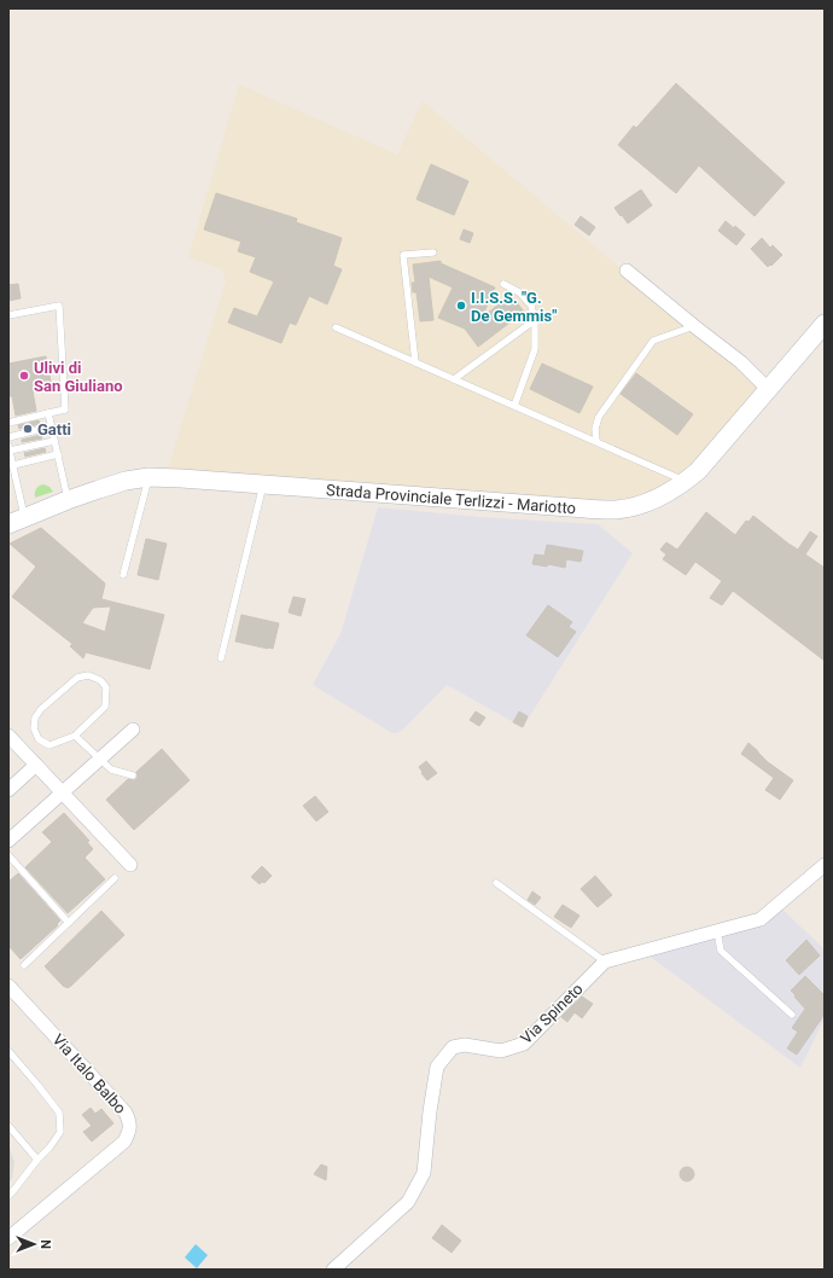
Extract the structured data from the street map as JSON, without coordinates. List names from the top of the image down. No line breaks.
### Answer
{"streets":{"main road":["Strada Provinciale Terlizzi - Mariotto"],"street":["Via Spineto","Via Italo Balbo"]},"places":["I.I.S.S. \"G. De Gemmis\"","Ulivi di San Giuliano","Gatti"],"north":"right"}
